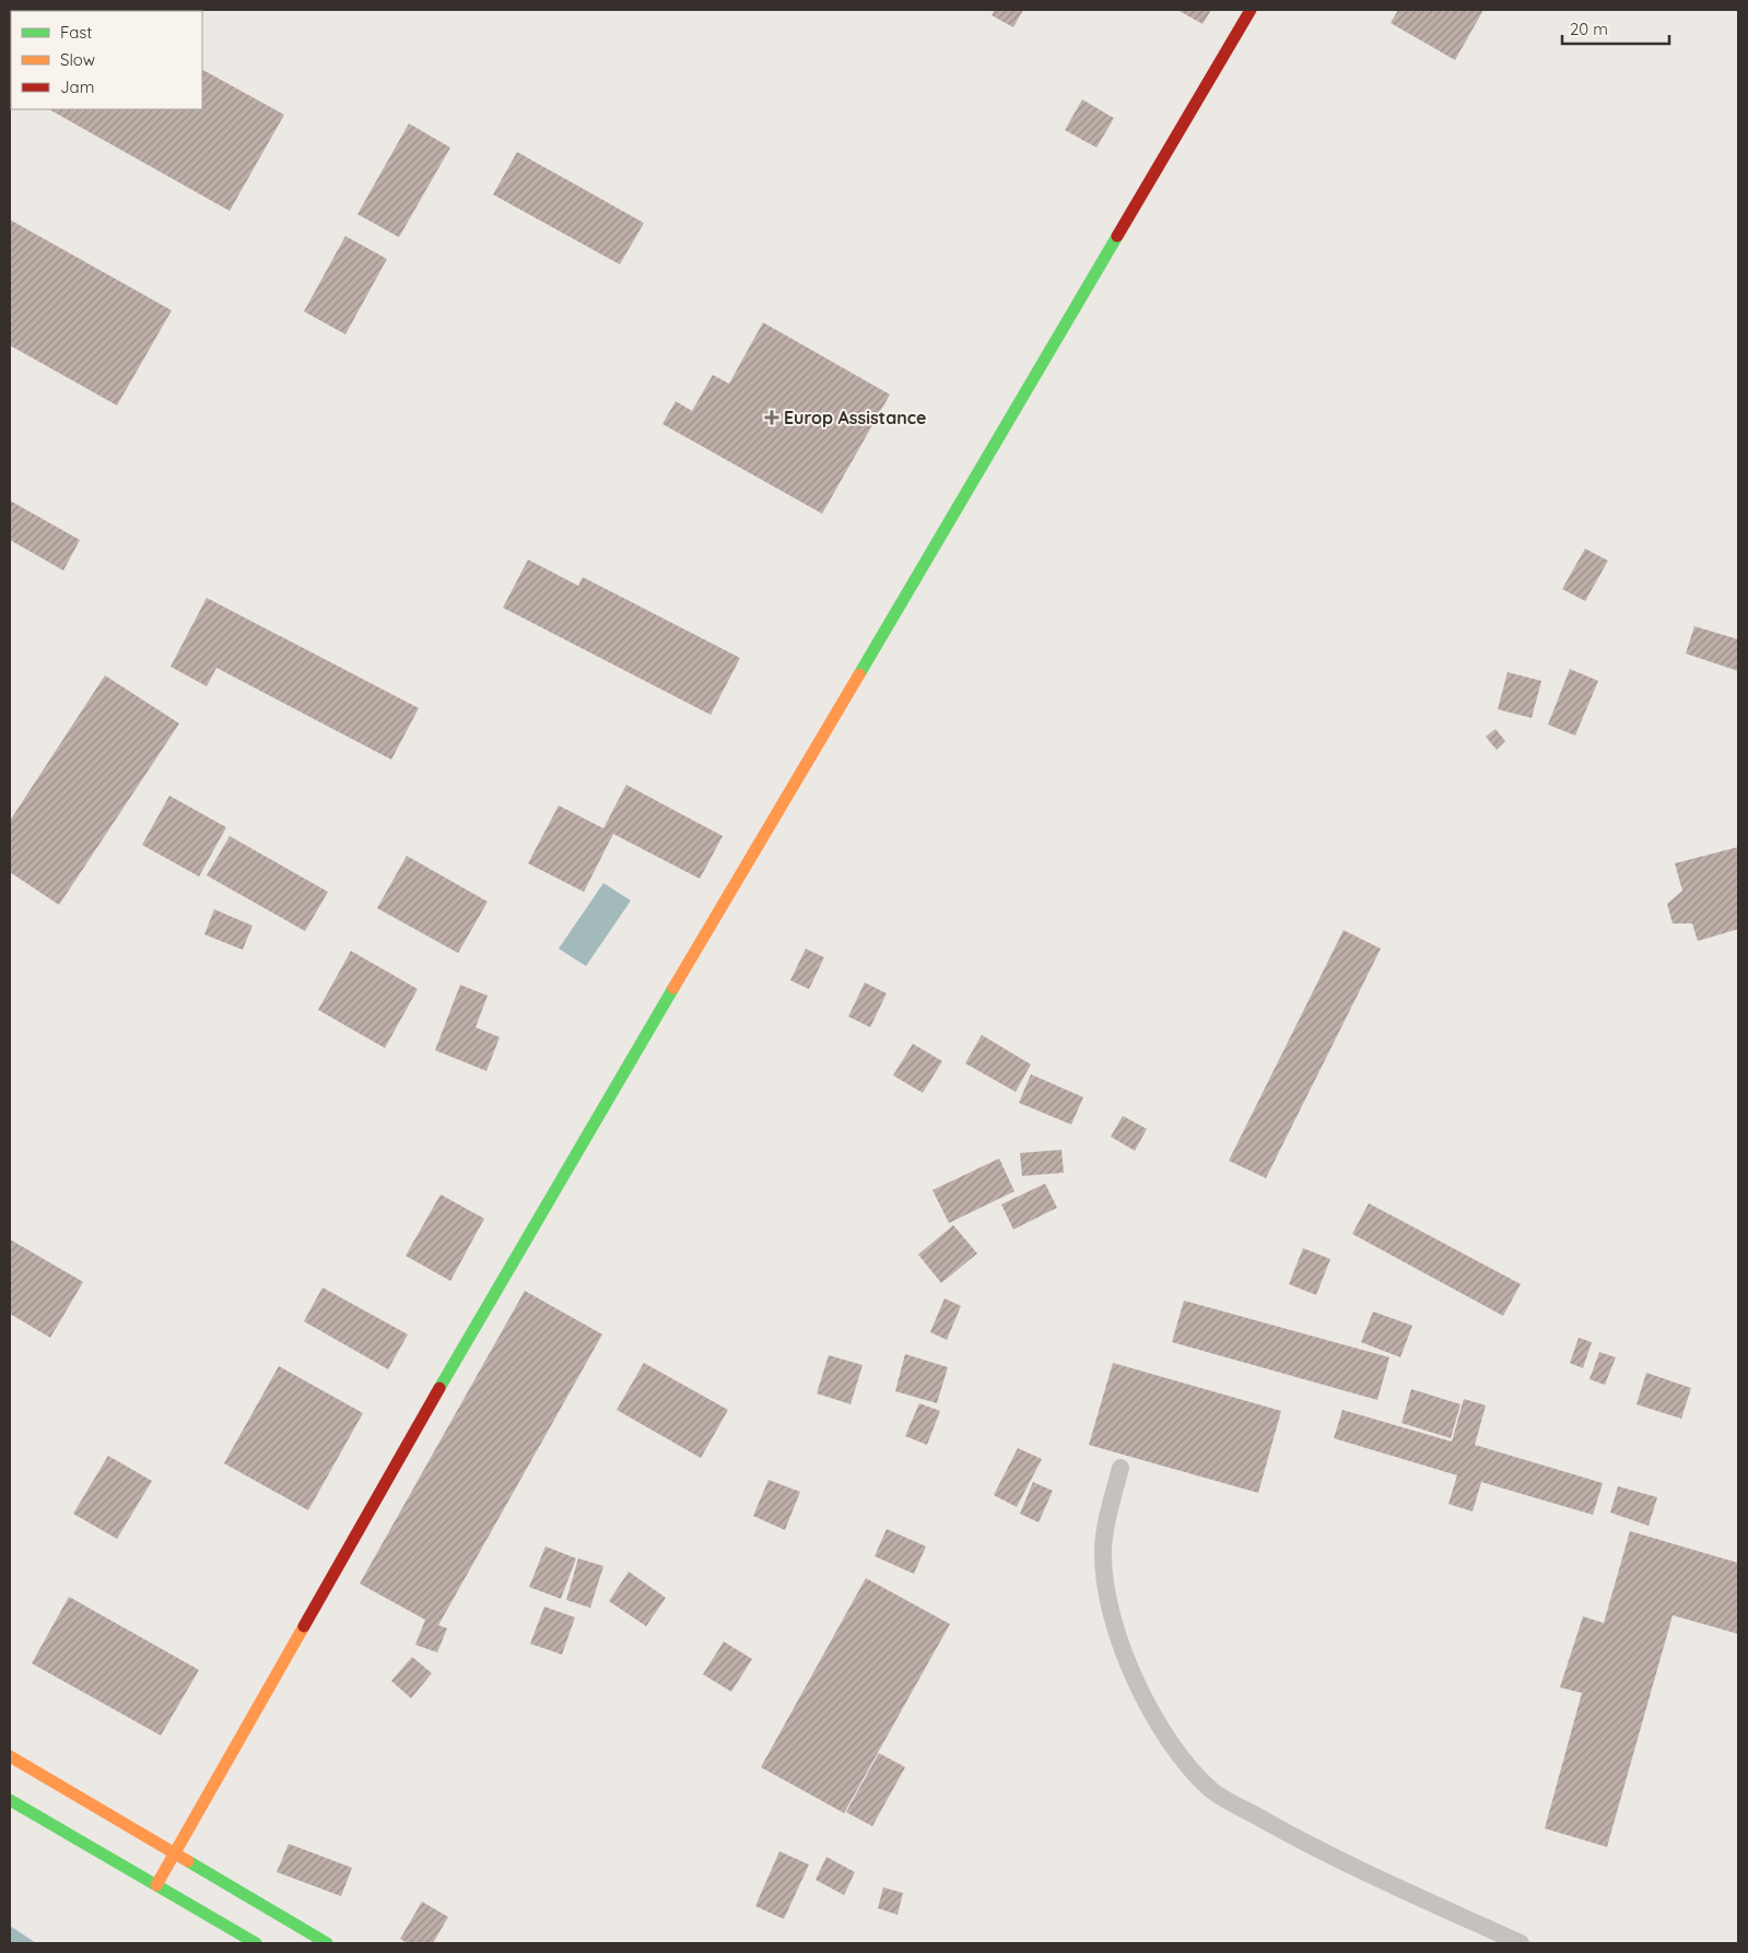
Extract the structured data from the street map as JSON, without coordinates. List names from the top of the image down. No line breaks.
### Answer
{"places":{"health":["Europ Assistance"]},"legend":["Fast","Slow","Jam"],"scale_bar":"20 m"}
